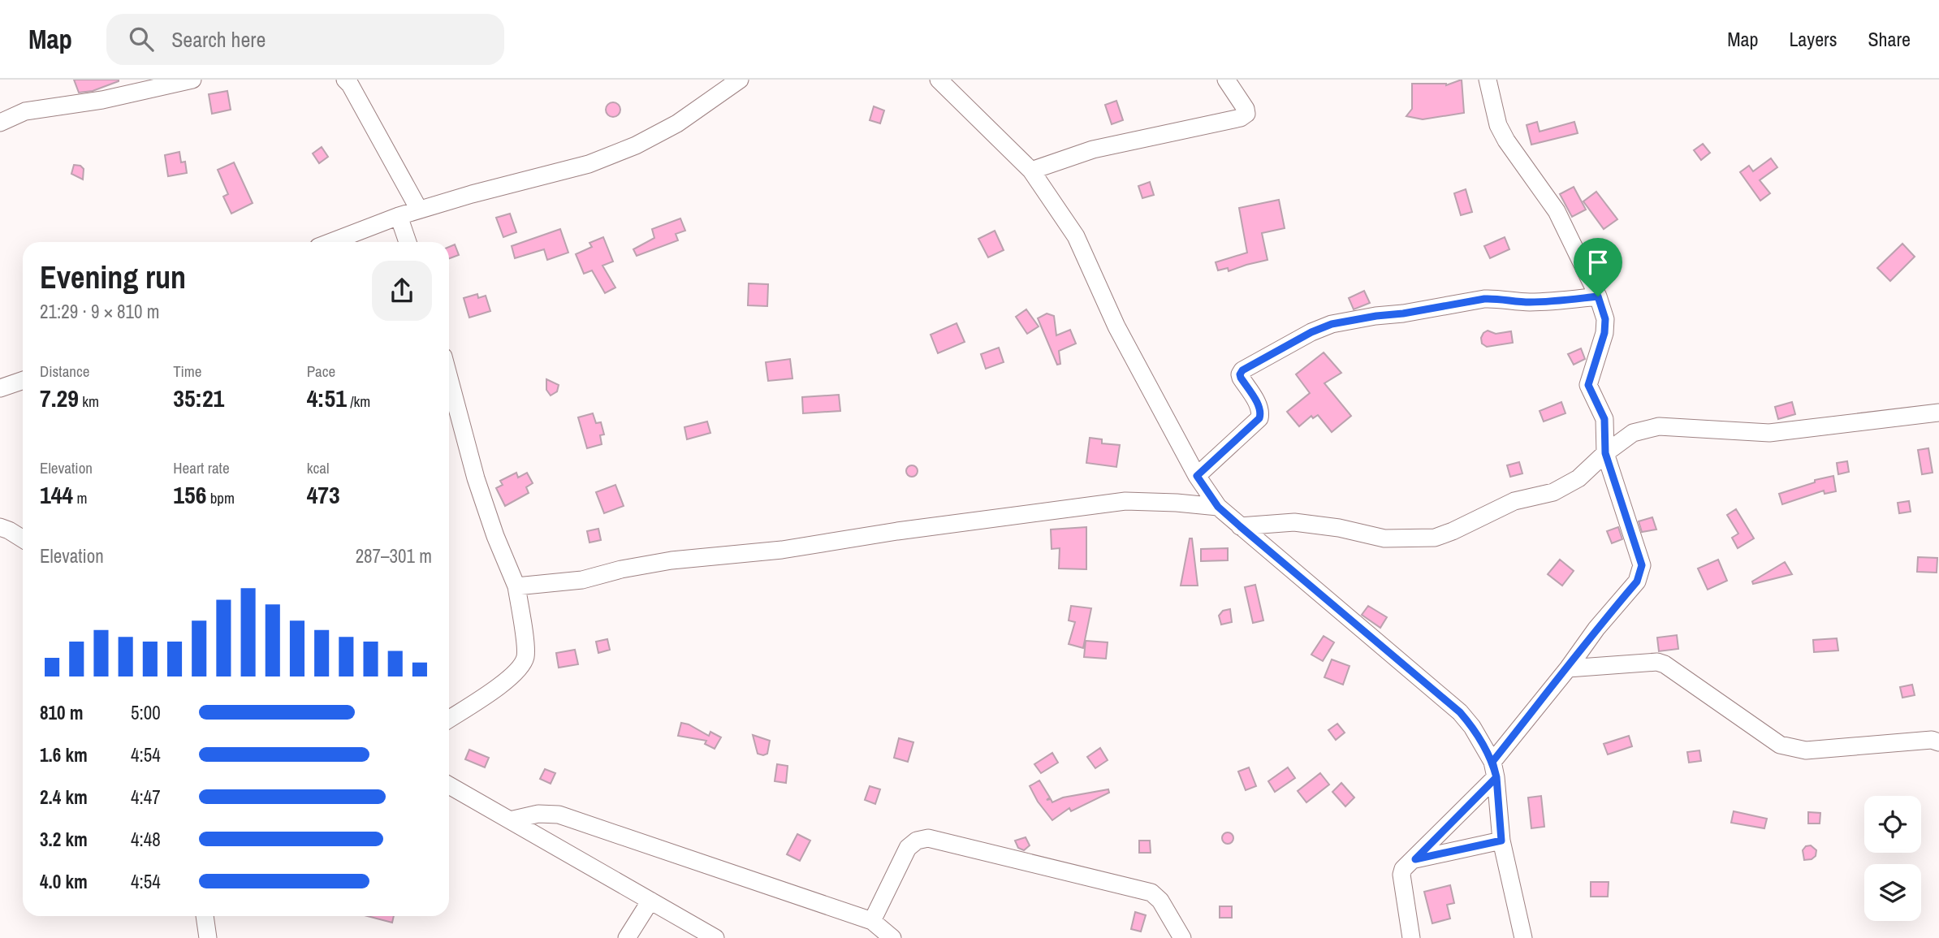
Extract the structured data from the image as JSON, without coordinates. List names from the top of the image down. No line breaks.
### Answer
{"page":{"header":"Map","search":"Search here","nav":["Map","Layers","Share"],"heading":["Evening run","21:29 · 9 × 810 m"],"stats":[["Distance","7.29 km"],["Time","35:21"],["Pace","4:51 /km"],["Elevation","144 m"],["Heart rate","156 bpm"],["kcal","473"]],"chart":["Elevation","287–301 m"],"list":[{"name":"810 m","note":"5:00"},{"name":"1.6 km","note":"4:54"},{"name":"2.4 km","note":"4:47"},{"name":"3.2 km","note":"4:48"},{"name":"4.0 km","note":"4:54"}]}}
